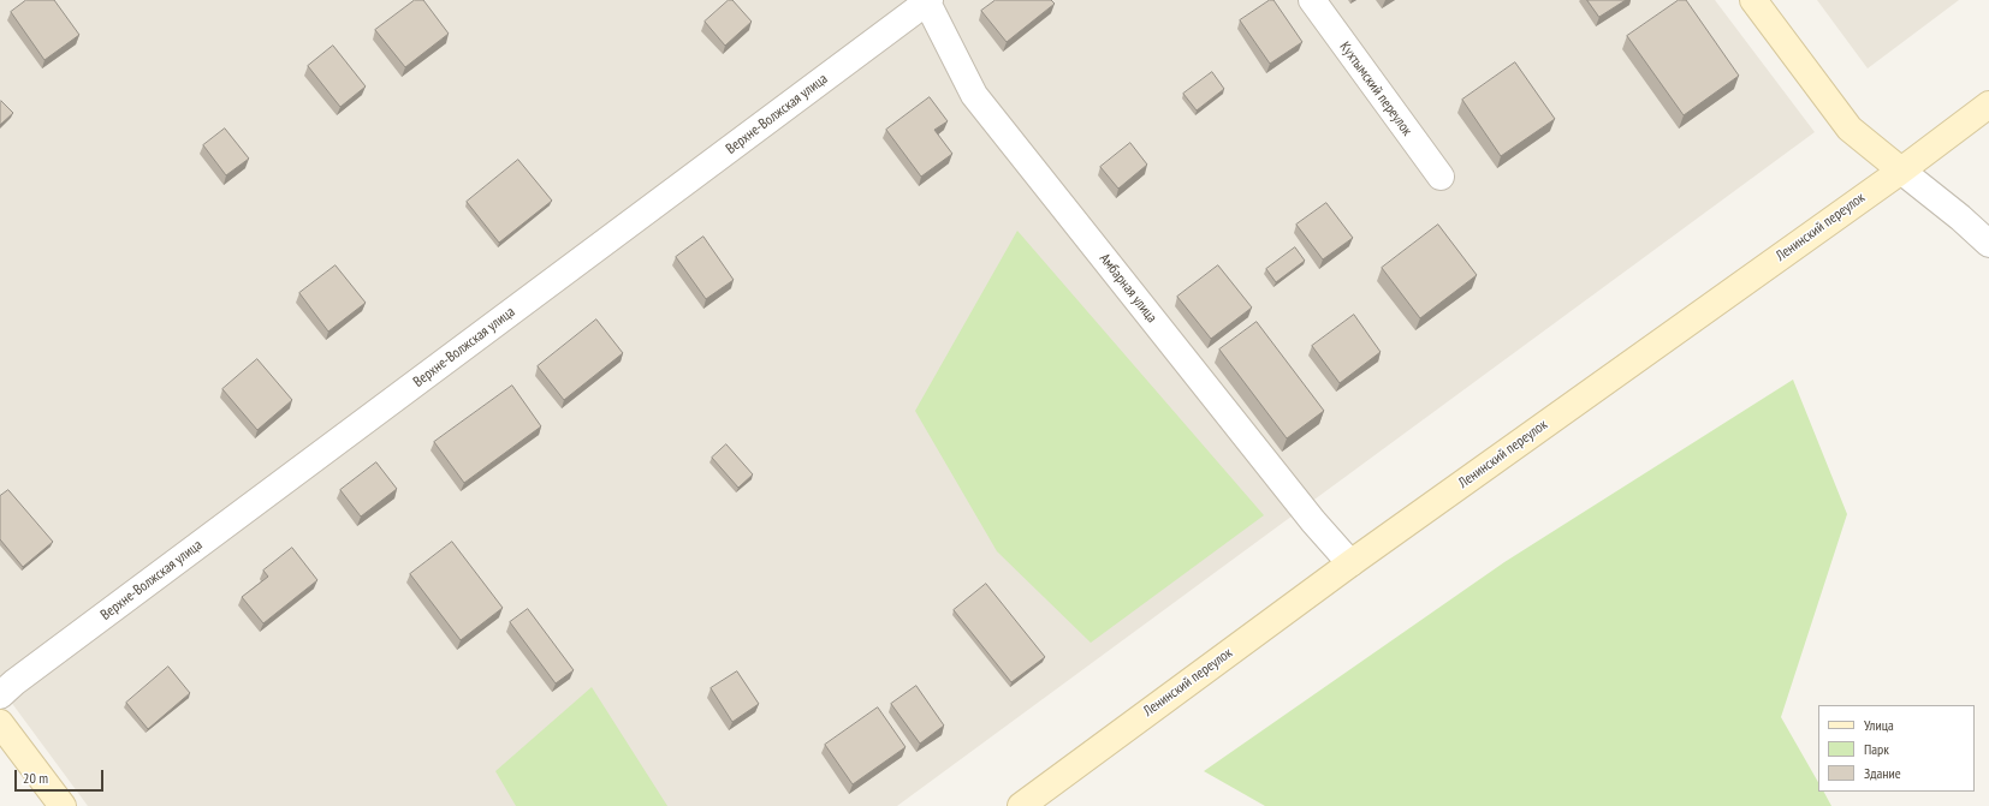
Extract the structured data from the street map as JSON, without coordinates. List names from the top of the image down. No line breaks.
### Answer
{"streets":{"main road":["Ленинский переулок"],"street":["Кухтымский переулок","Верхне-Волжская улица","Амбарная улица"]},"crossings":[["Верхне-Волжская улица","Амбарная улица"],["Ленинский переулок","Амбарная улица"]],"legend":["Улица","Парк","Здание"],"scale_bar":"20 m"}
